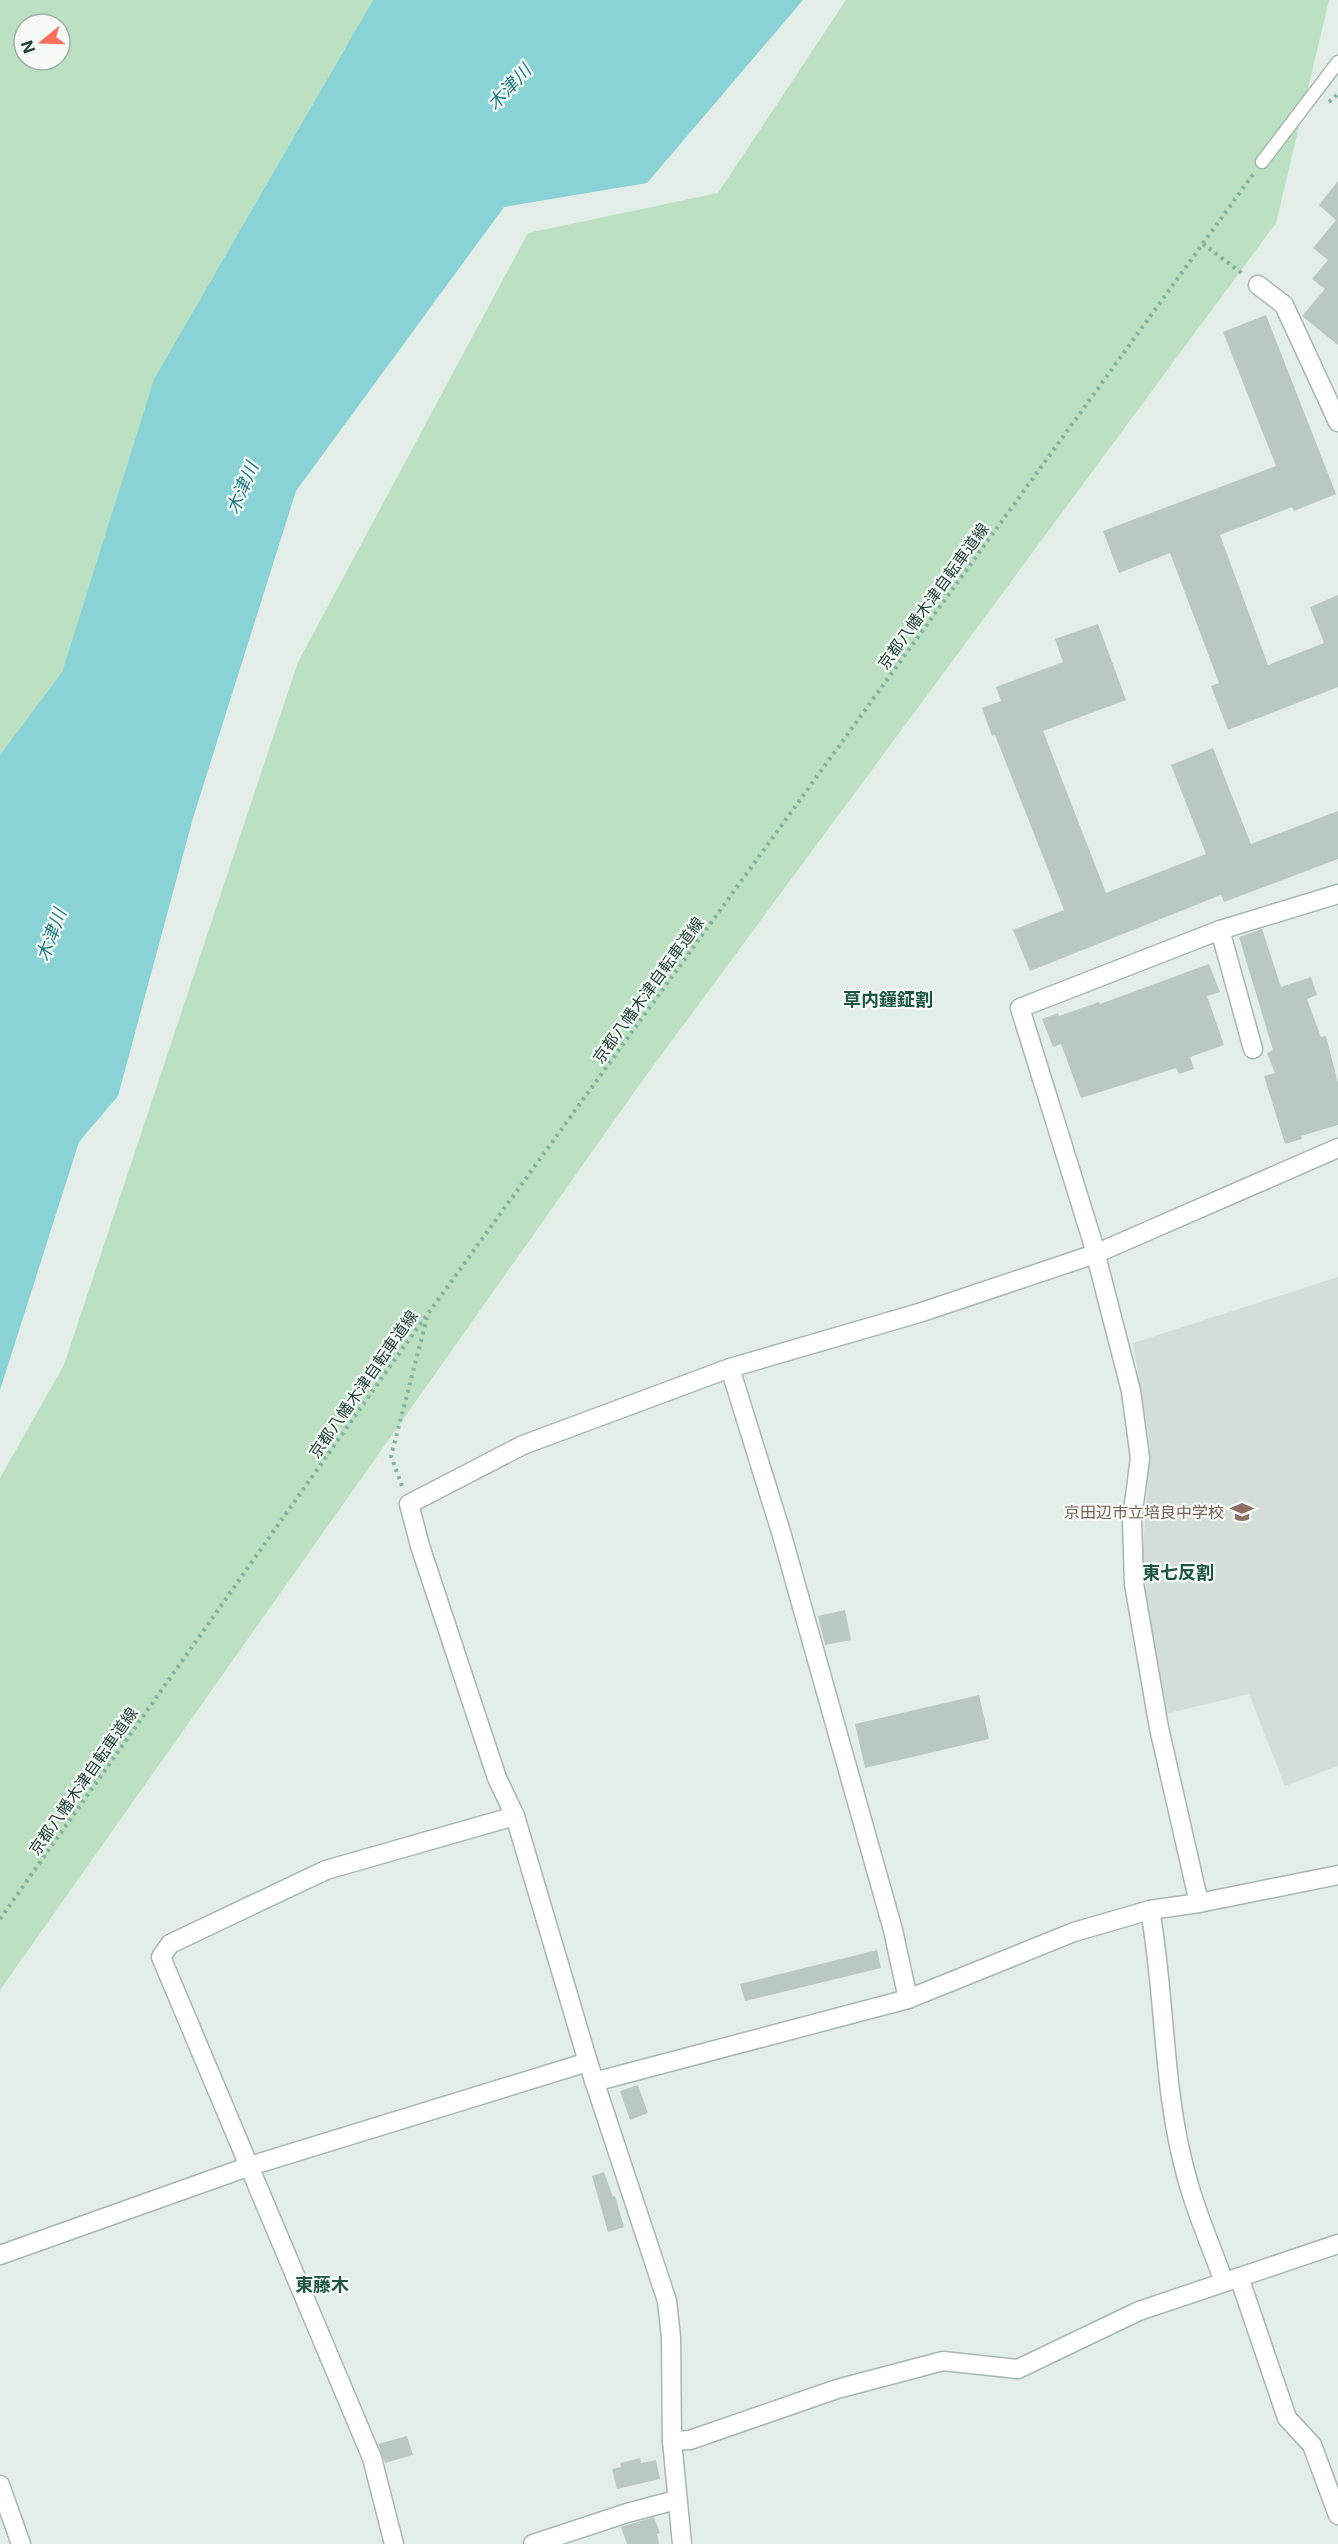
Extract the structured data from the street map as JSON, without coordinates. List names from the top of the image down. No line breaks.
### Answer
{"streets":{"path":["京都八幡木津自転車道線"]},"districts":["草内鐘鉦割","東七反割","東藤木"],"water":["木津川"],"places":{"school or university":["京田辺市立培良中学校"]},"north":"left"}
